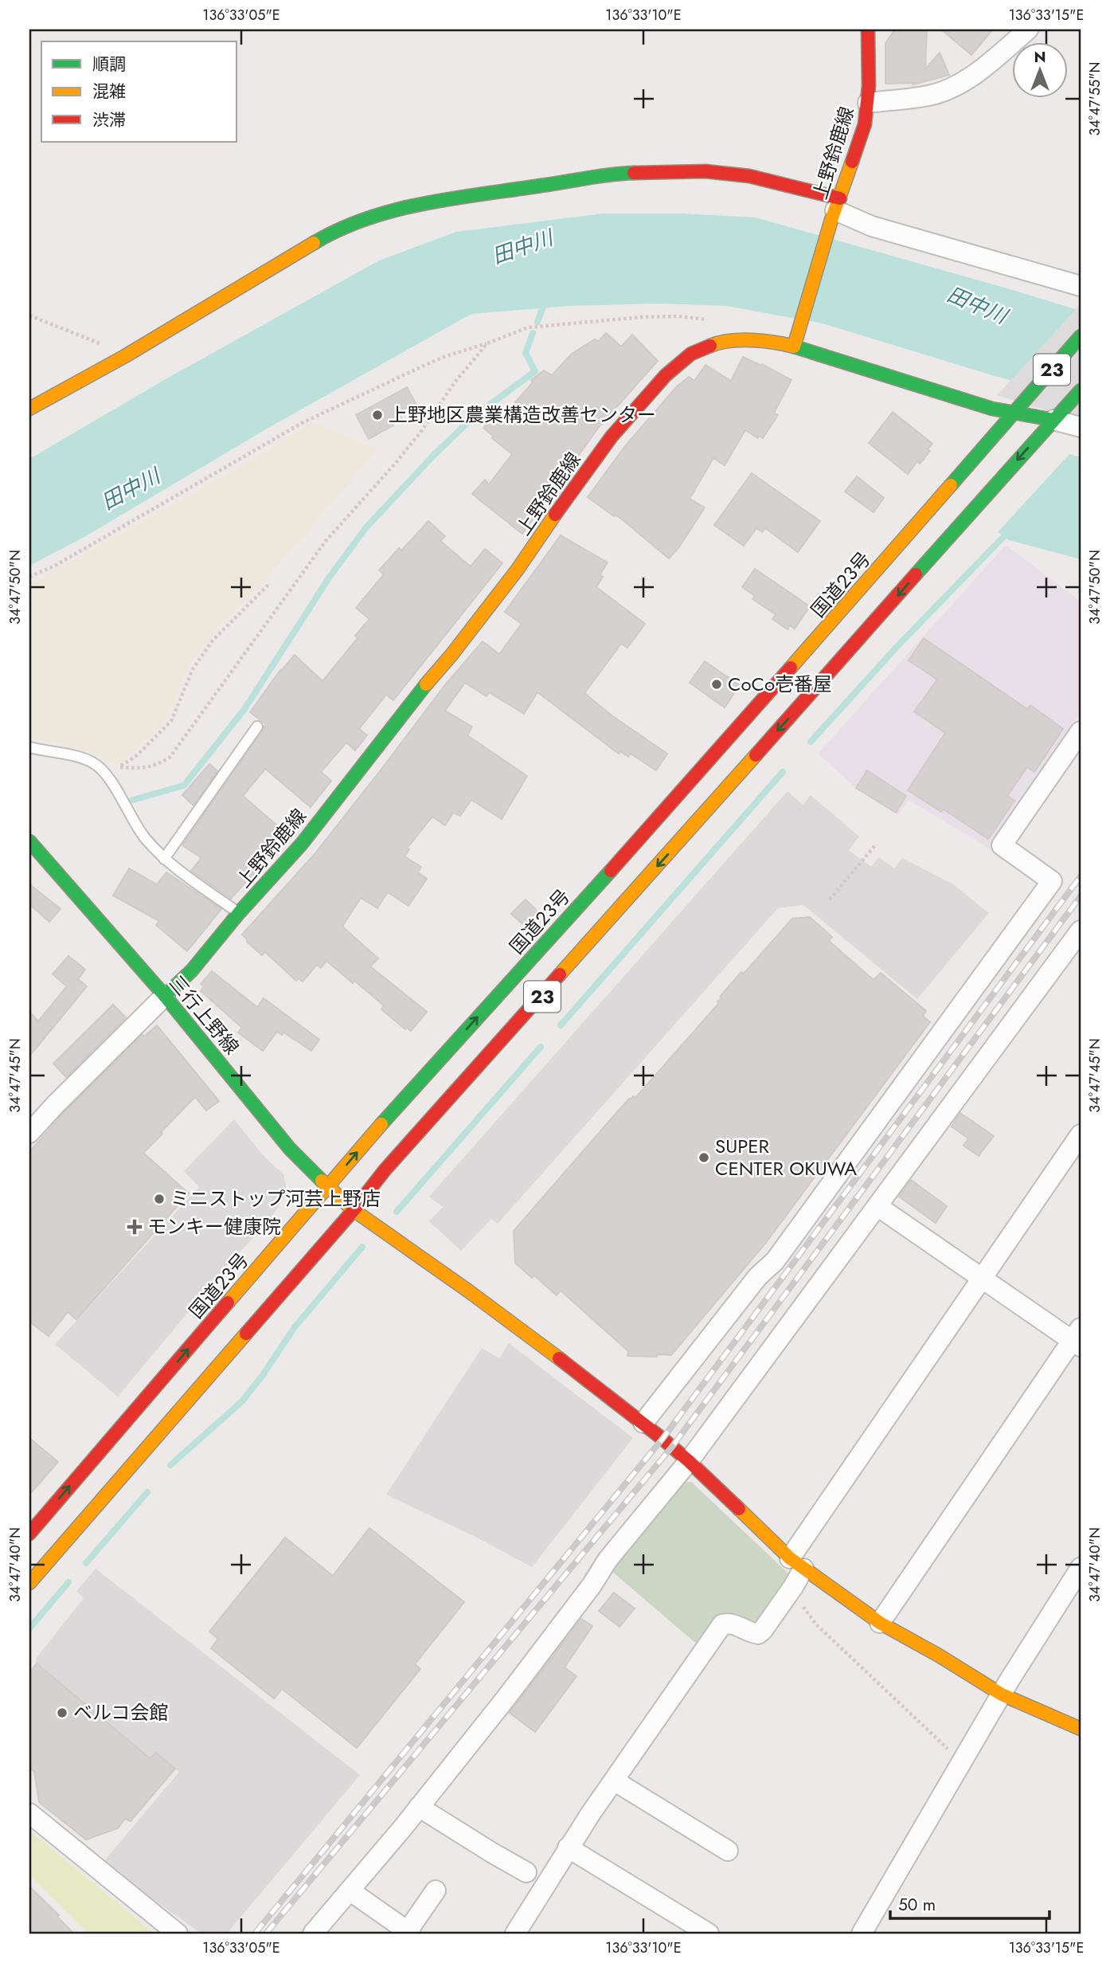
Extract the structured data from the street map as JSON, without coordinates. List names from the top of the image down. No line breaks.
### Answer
{"streets":{"main road":["上野鈴鹿線","23","国道23号","三行上野線"]},"crossings":[["上野鈴鹿線","三行上野線"],["23","三行上野線"],["国道23号","三行上野線"]],"water":["田中川"],"places":{"other":["上野地区農業構造改善センター","CoCo壱番屋","SUPER CENTER OKUWA","ミニストップ河芸上野店","ベルコ会館"],"health":["モンキー健康院"]},"legend":["順調","混雑","渋滞"],"scale_bar":"50 m","north":"top","coordinates":["136°33'05\"E","136°33'10\"E","136°33'15\"E","34°47'55\"N","34°47'50\"N","34°47'45\"N","34°47'40\"N"]}
